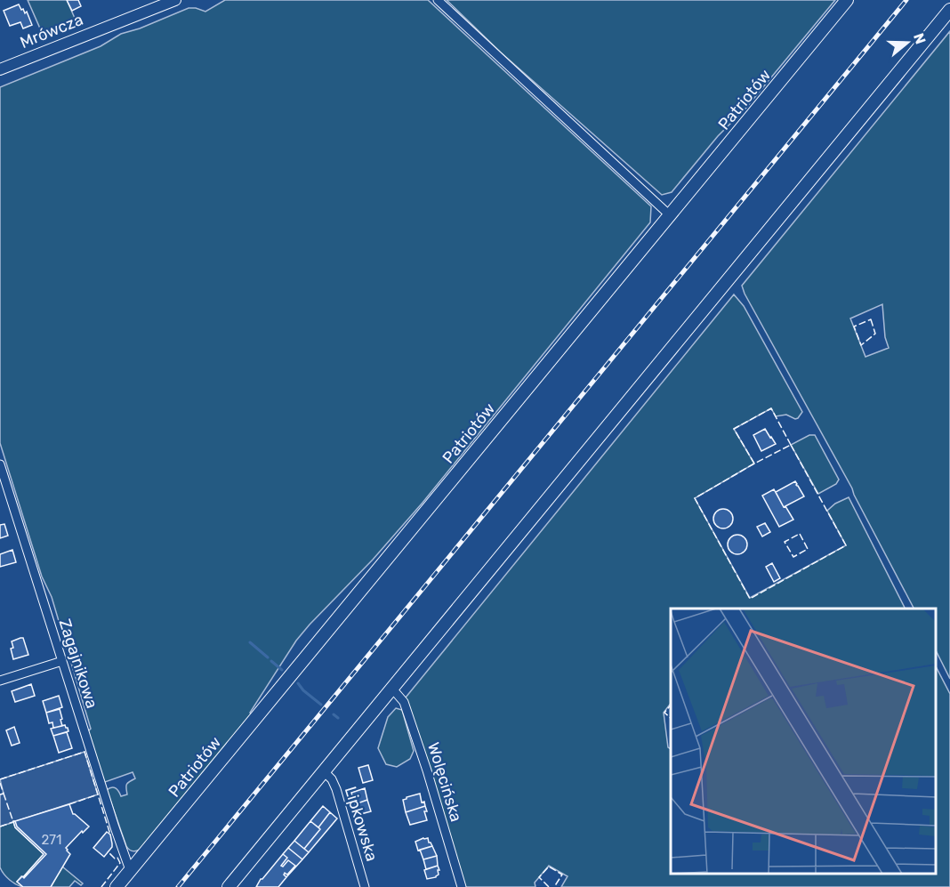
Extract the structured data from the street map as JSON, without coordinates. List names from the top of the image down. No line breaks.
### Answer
{"streets":{"main road":["Patriotów"],"street":["Mrówcza","Zagajnikowa","Wolęcińska","Lipkowska"]},"crossings":[["Patriotów","Zagajnikowa"]],"house_numbers":["271"],"north":"right"}
